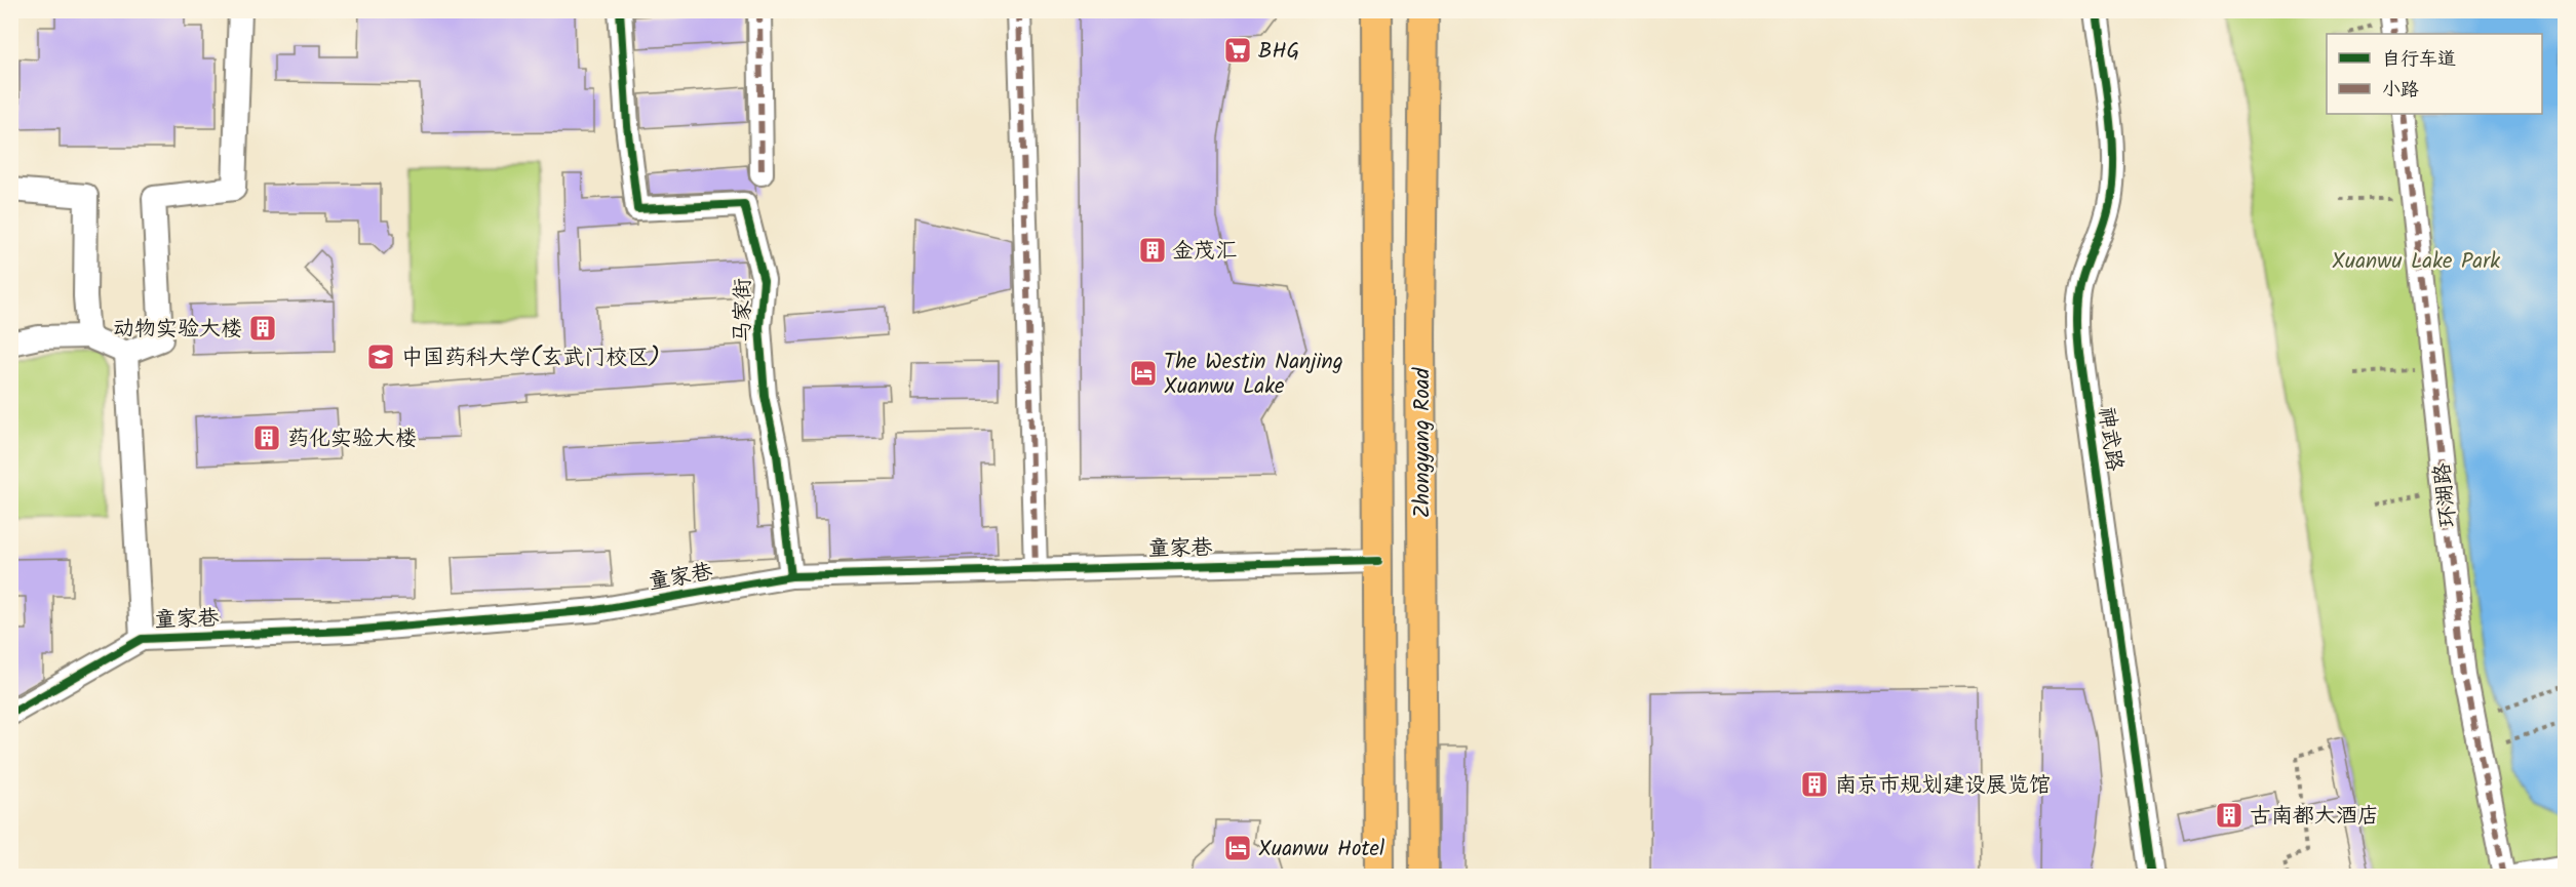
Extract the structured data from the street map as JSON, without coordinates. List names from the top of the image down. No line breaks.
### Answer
{"streets":{"main road":["Zhongyang Road"],"street":["马家街","神武路","环湖路","童家巷"]},"crossings":[["马家街","童家巷"],["Zhongyang Road","童家巷"]],"parks":["Xuanwu Lake Park"],"places":{"supermarket":["BHG"],"building":["金茂汇","动物实验大楼","药化实验大楼","南京市规划建设展览馆","古南都大酒店"],"school or university":["中国药科大学(玄武门校区)"],"hotel":["The Westin Nanjing Xuanwu Lake","Xuanwu Hotel"]},"legend":["自行车道","小路"]}
